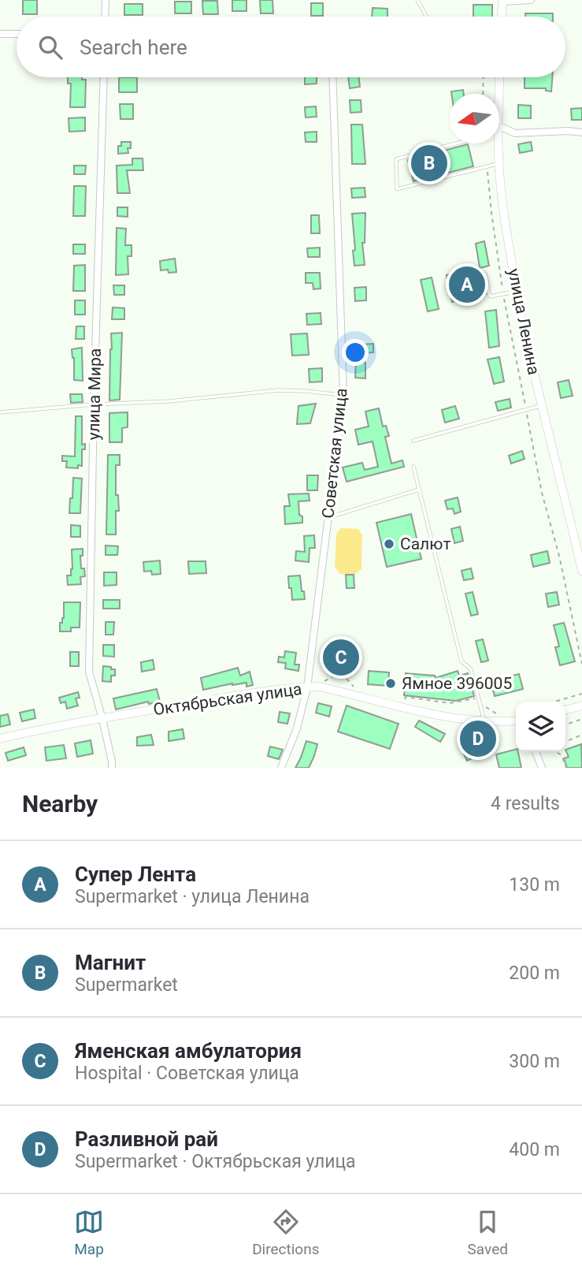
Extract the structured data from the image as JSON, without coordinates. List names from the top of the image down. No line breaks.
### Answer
{"streets":{"street":["улица Ленина","улица Мира","Советская улица","Октябрьская улица"]},"crossings":[["улица Мира","Октябрьская улица"],["Советская улица","Октябрьская улица"]],"places":["Салют","Ямное 396005"],"north":"left","page":{"search":"Search here","pins":["B","A","C","D"],"heading":["Nearby","4 results"],"list":[{"mark":"A","name":"Супер Лента","note":"Supermarket · улица Ленина","value":"130 m"},{"mark":"B","name":"Магнит","note":"Supermarket","value":"200 m"},{"mark":"C","name":"Яменская амбулатория","note":"Hospital · Советская улица","value":"300 m"},{"mark":"D","name":"Разливной рай","note":"Supermarket · Октябрьская улица","value":"400 m"}],"nav":["Map","Directions","Saved"]}}
